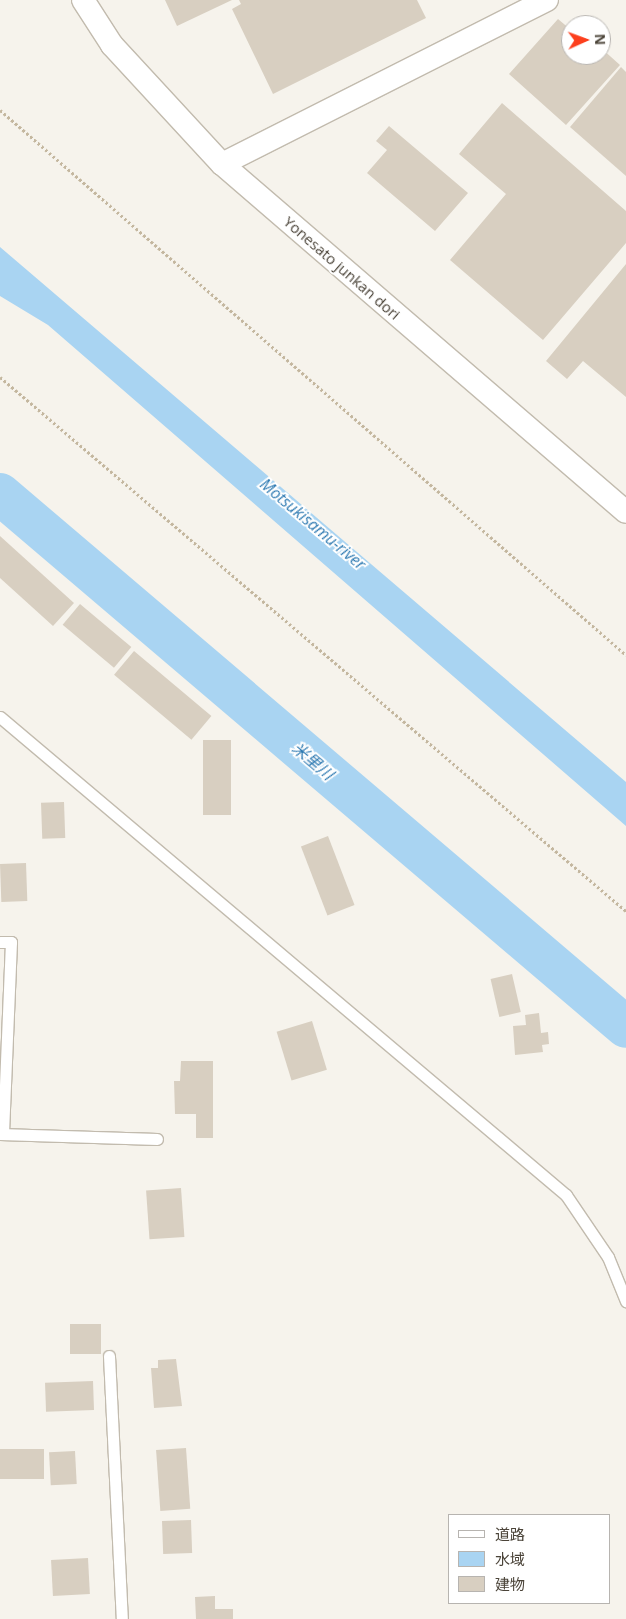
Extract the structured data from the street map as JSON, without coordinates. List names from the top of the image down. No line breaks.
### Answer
{"streets":{"street":["Yonesato junkan dori"]},"water":["Motsukisamu-river","米里川"],"legend":["道路","水域","建物"],"north":"right"}
